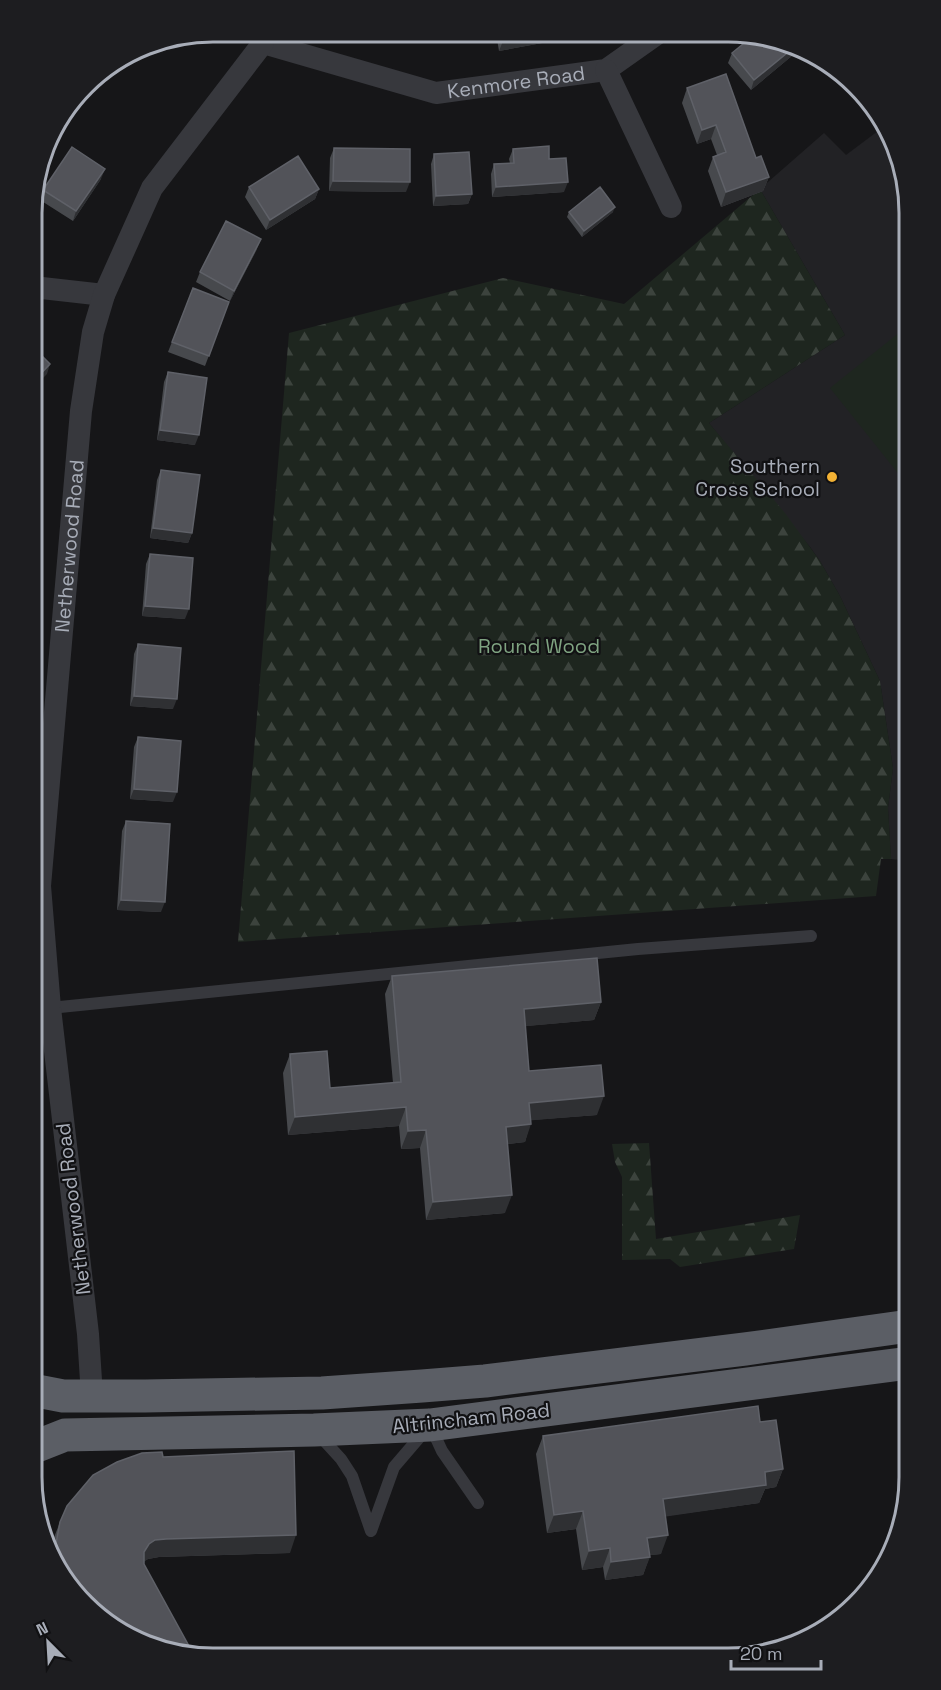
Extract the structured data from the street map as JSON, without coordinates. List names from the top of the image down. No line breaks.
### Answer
{"streets":{"highway":["Altrincham Road"],"street":["Kenmore Road","Netherwood Road"]},"crossings":[["Netherwood Road","Altrincham Road"]],"parks":["Round Wood"],"places":["Southern Cross School"],"scale_bar":"20 m","north":"top left"}
